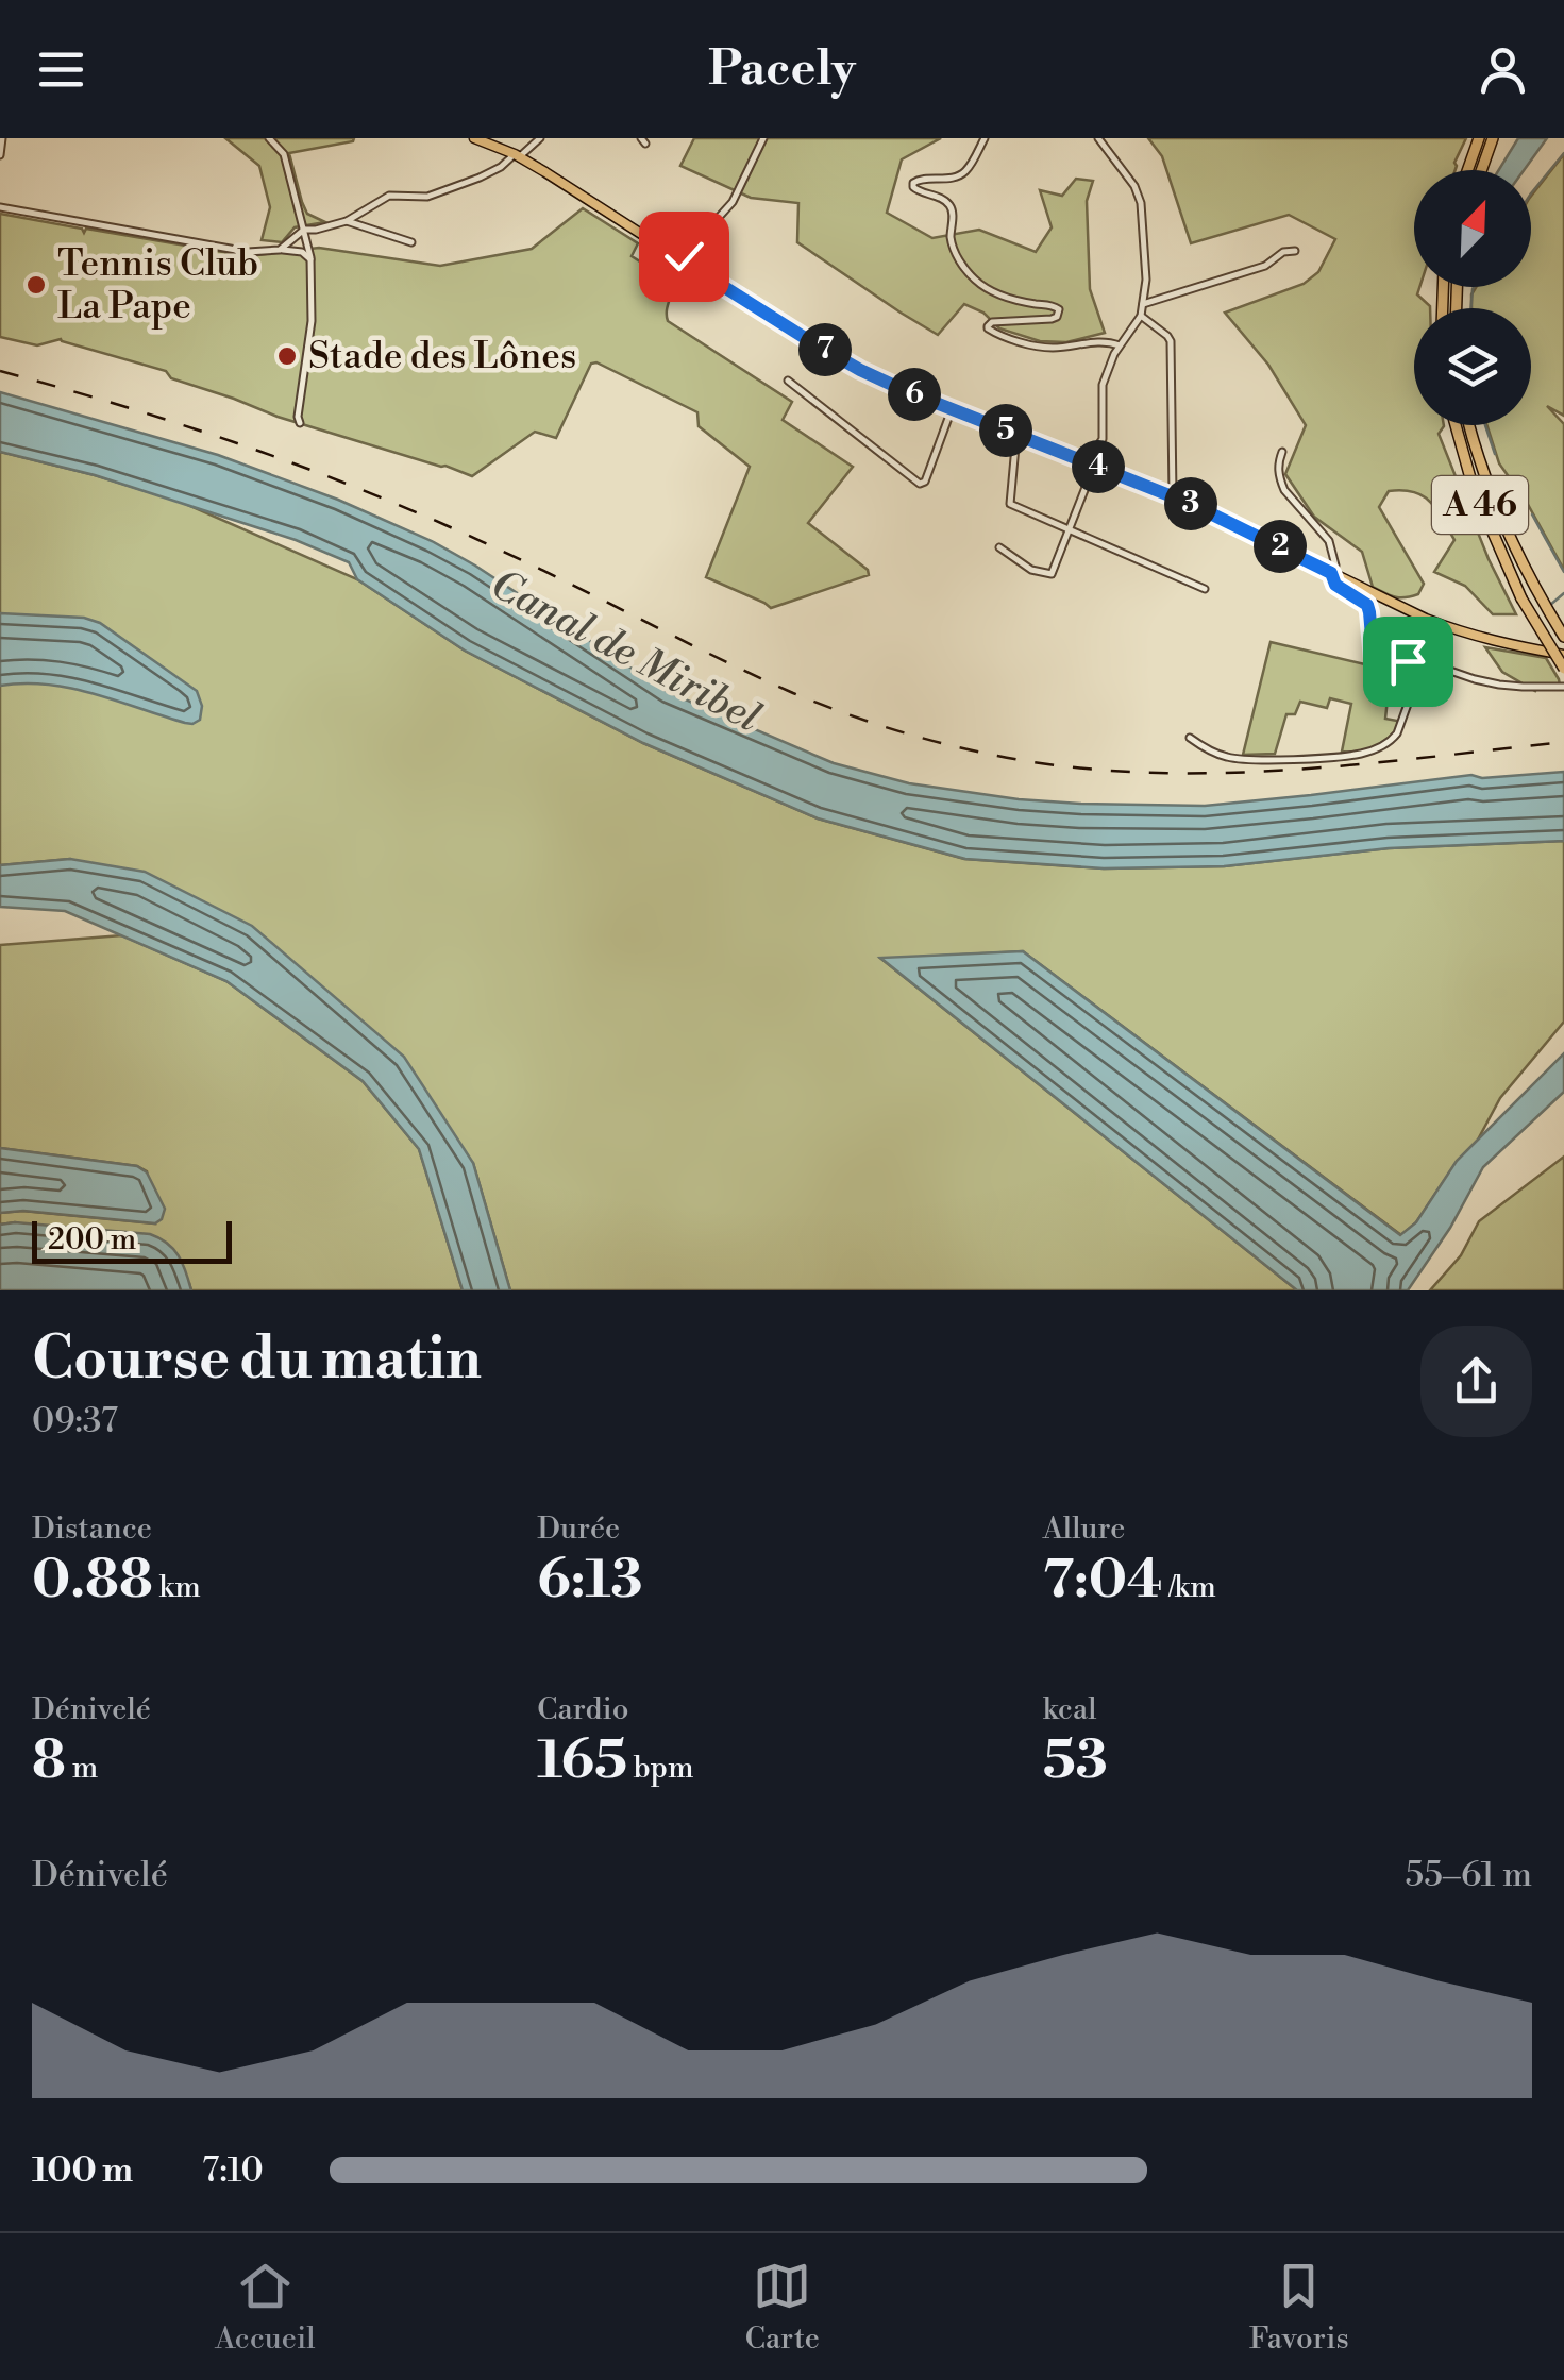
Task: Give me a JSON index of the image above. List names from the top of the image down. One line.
{"streets":{"highway":["A 46"]},"water":["Canal de Miribel"],"places":["Tennis Club La Pape","Stade des Lônes"],"scale_bar":"200 m","north":"top right","page":{"header":"Pacely","pins":["7","6","5","4","3","2"],"scale":"200 m","heading":["Course du matin","09:37"],"stats":[["Distance","0.88 km"],["Durée","6:13"],["Allure","7:04 /km"],["Dénivelé","8 m"],["Cardio","165 bpm"],["kcal","53"]],"chart":["Dénivelé","55–61 m"],"list":[{"name":"100 m","note":"7:10"}],"tabs":["Accueil","Carte","Favoris"]}}
